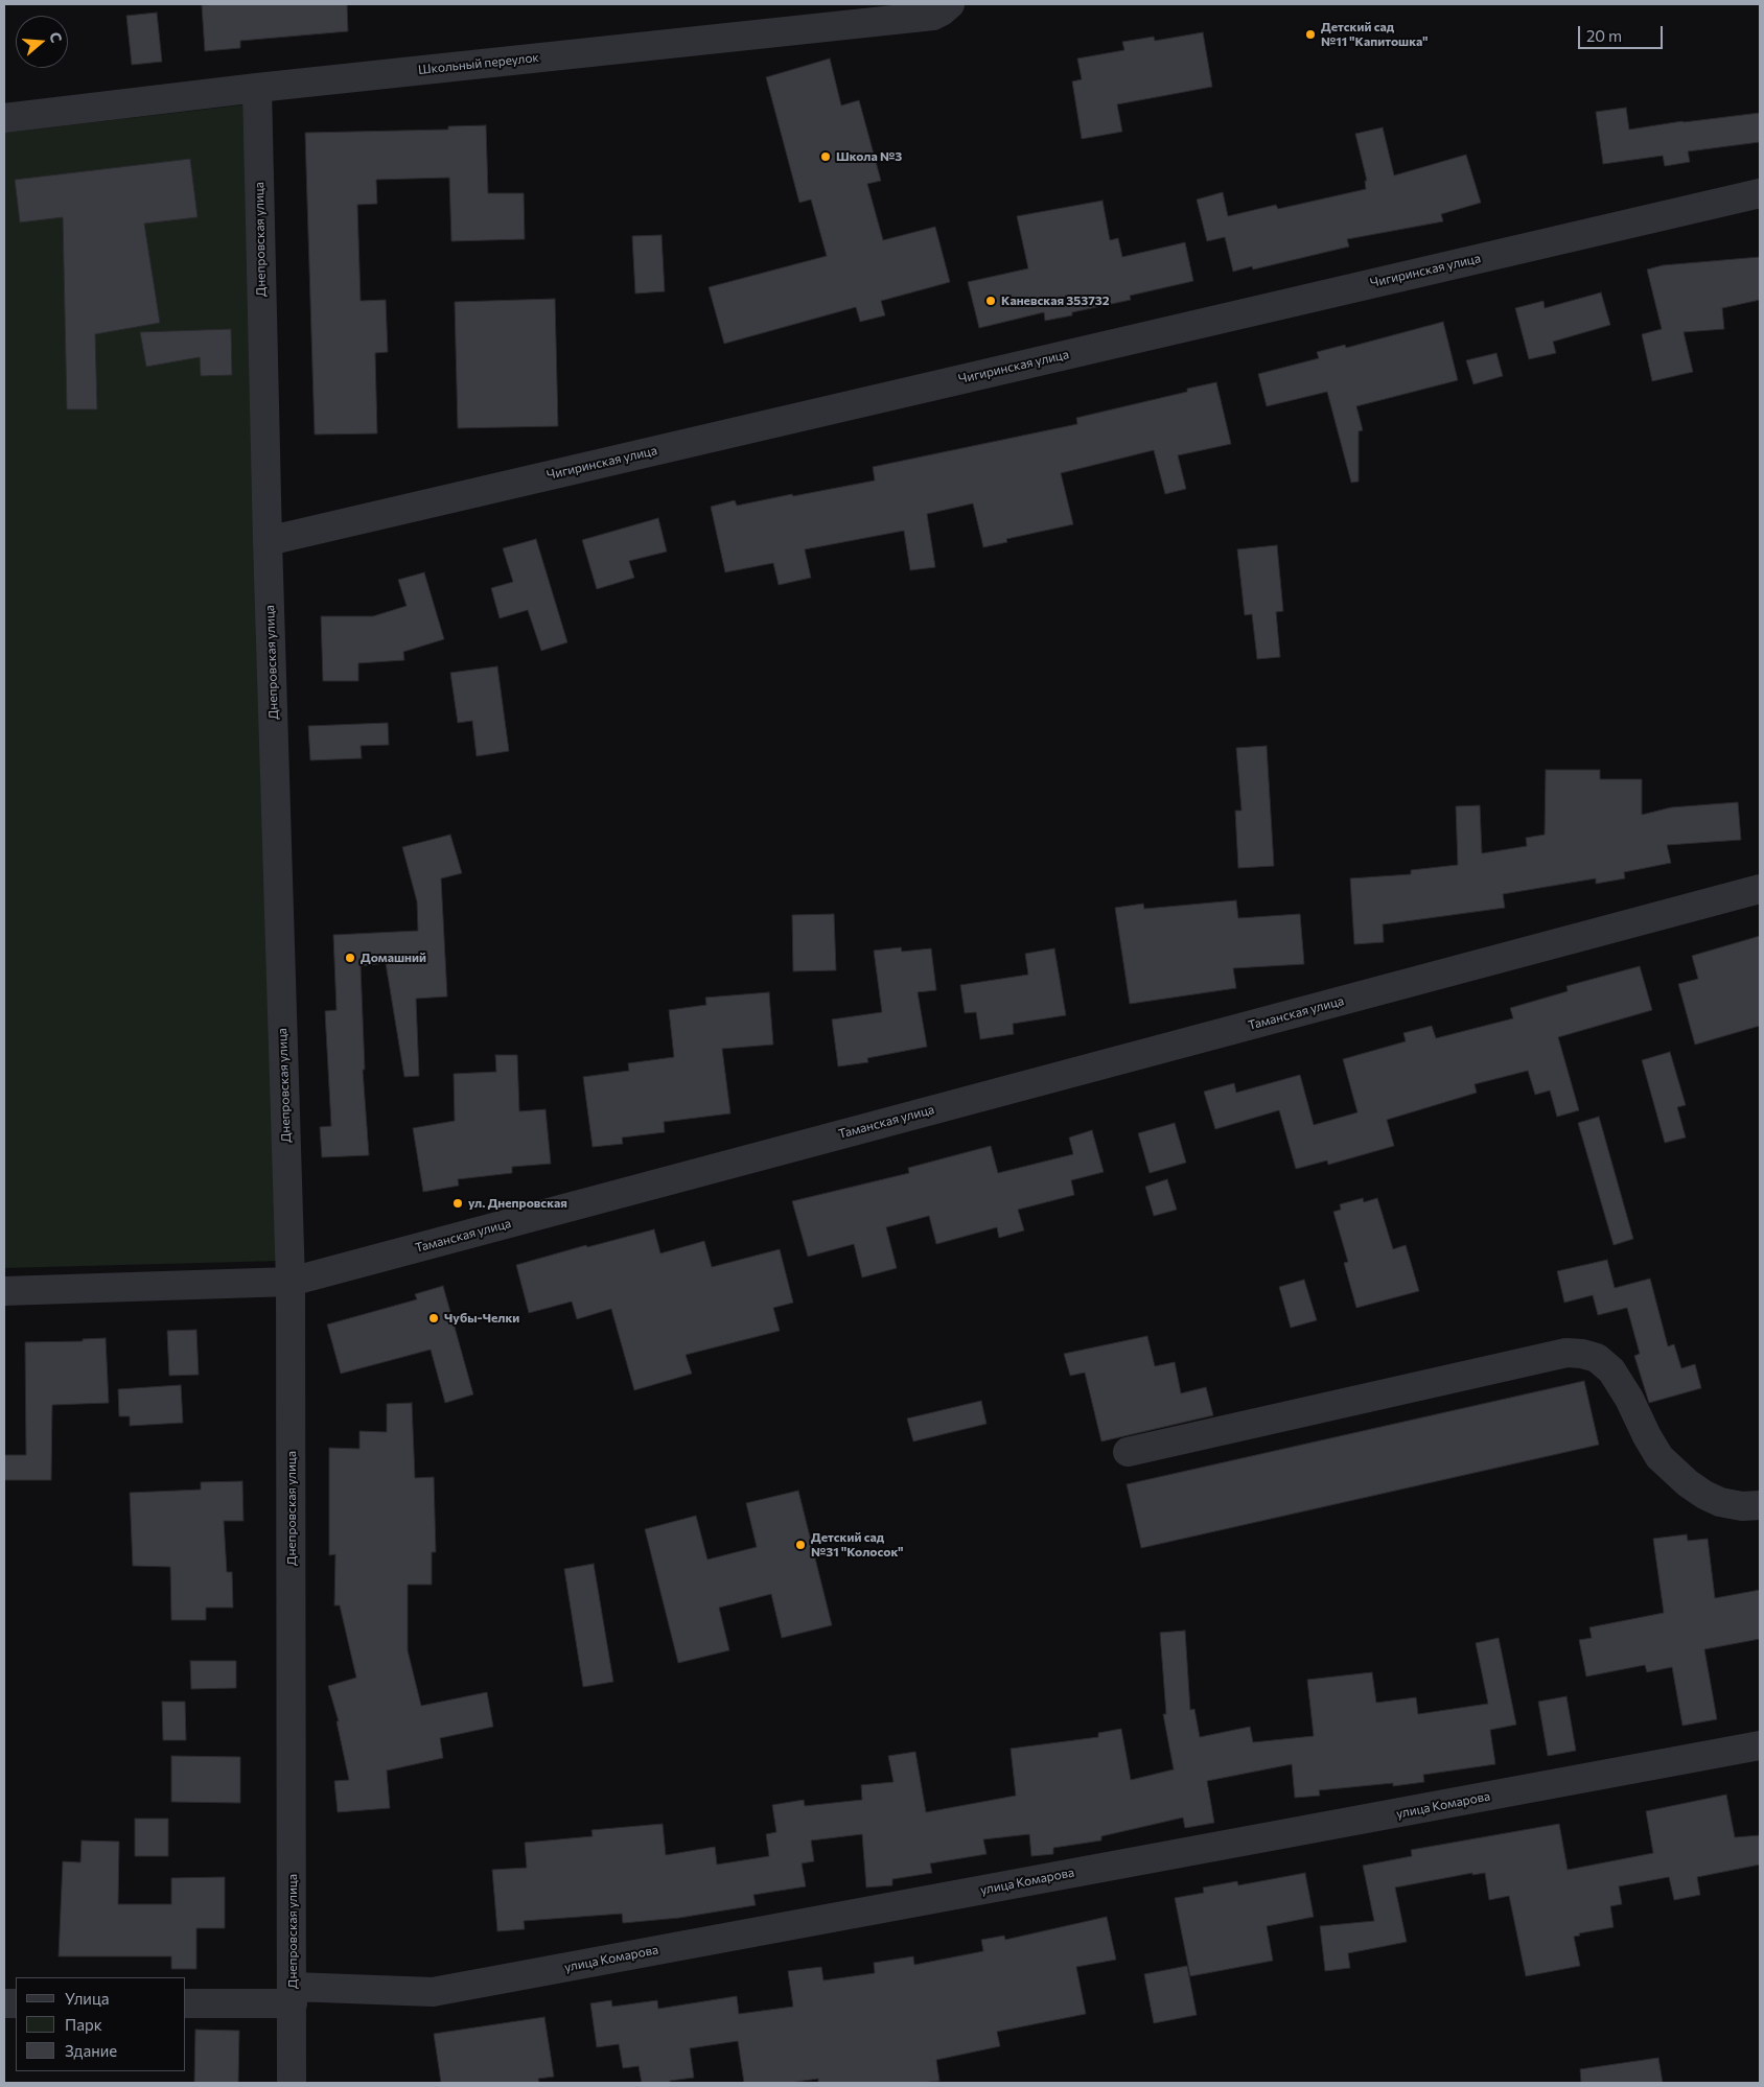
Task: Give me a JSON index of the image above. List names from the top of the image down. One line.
{"streets":{"street":["Школьный переулок","Днепровская улица","Чигиринская улица","Таманская улица","улица Комарова"]},"crossings":[["Школьный переулок","Днепровская улица"],["Днепровская улица","Чигиринская улица"],["Днепровская улица","Таманская улица"],["Днепровская улица","улица Комарова"]],"places":["Детский сад №11 \"Капитошка\"","Школа №3","Каневская 353732","Домашний","ул. Днепровская","Чубы-Челки","Детский сад №31 \"Колосок\""],"legend":["Улица","Парк","Здание"],"scale_bar":"20 m","north":"right"}
